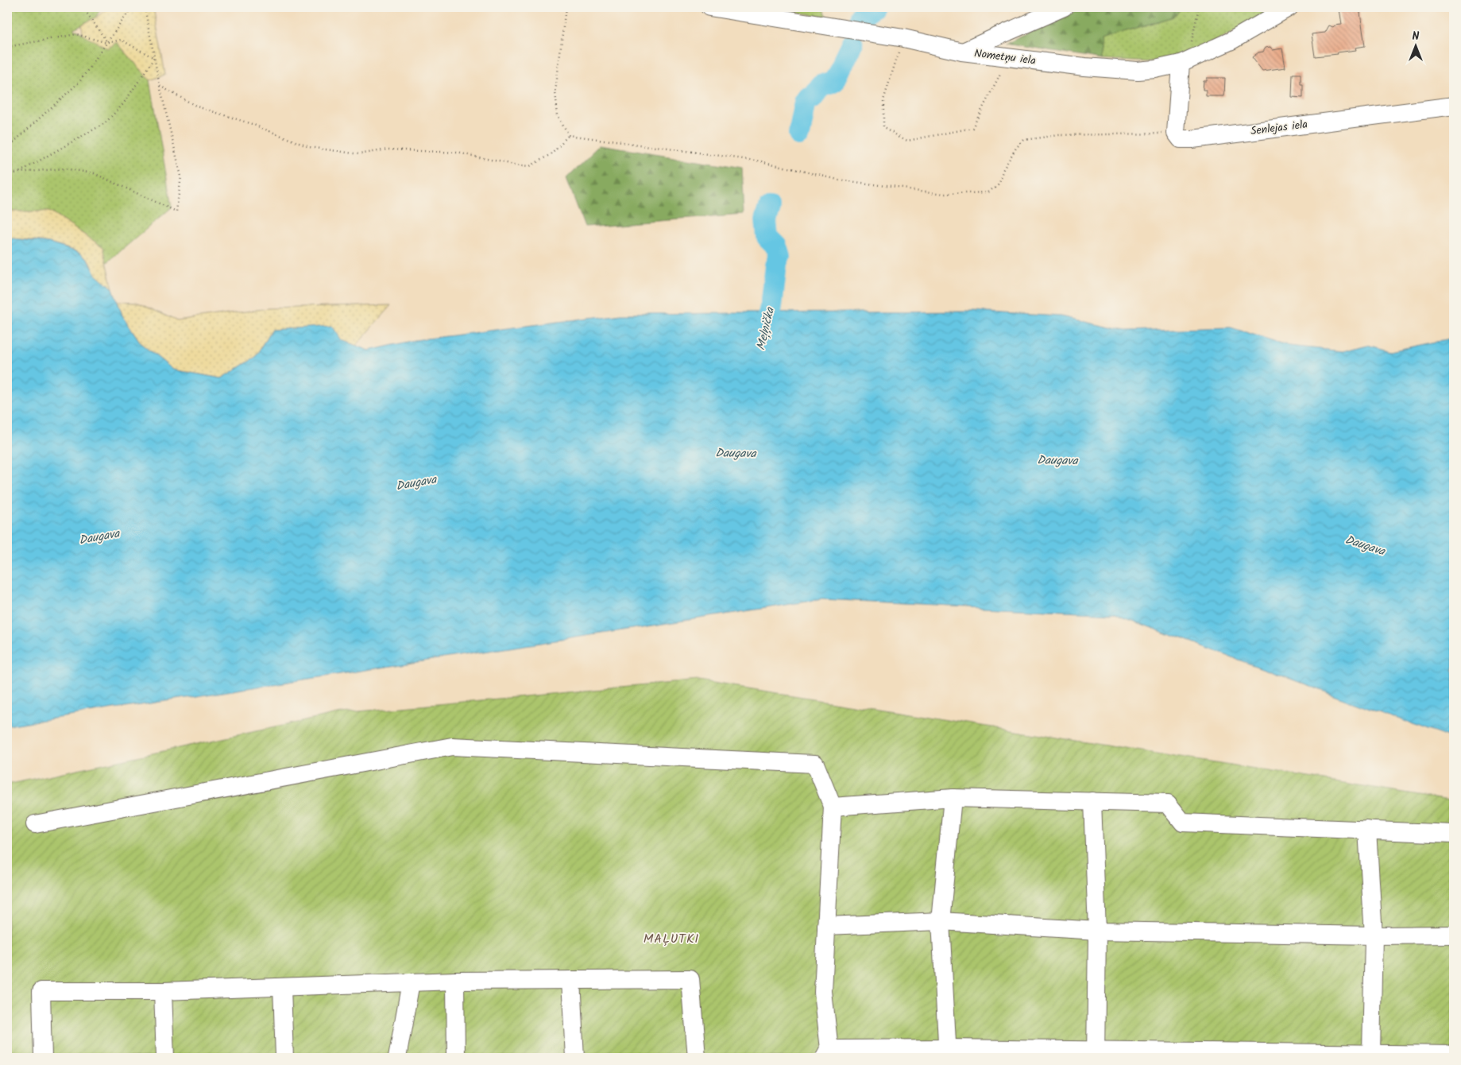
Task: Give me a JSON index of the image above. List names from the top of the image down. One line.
{"streets":{"street":["Nometņu iela","Senlejas iela"]},"districts":["MAĻUTKI"],"water":["Meļņička","Daugava"],"north":"top"}
